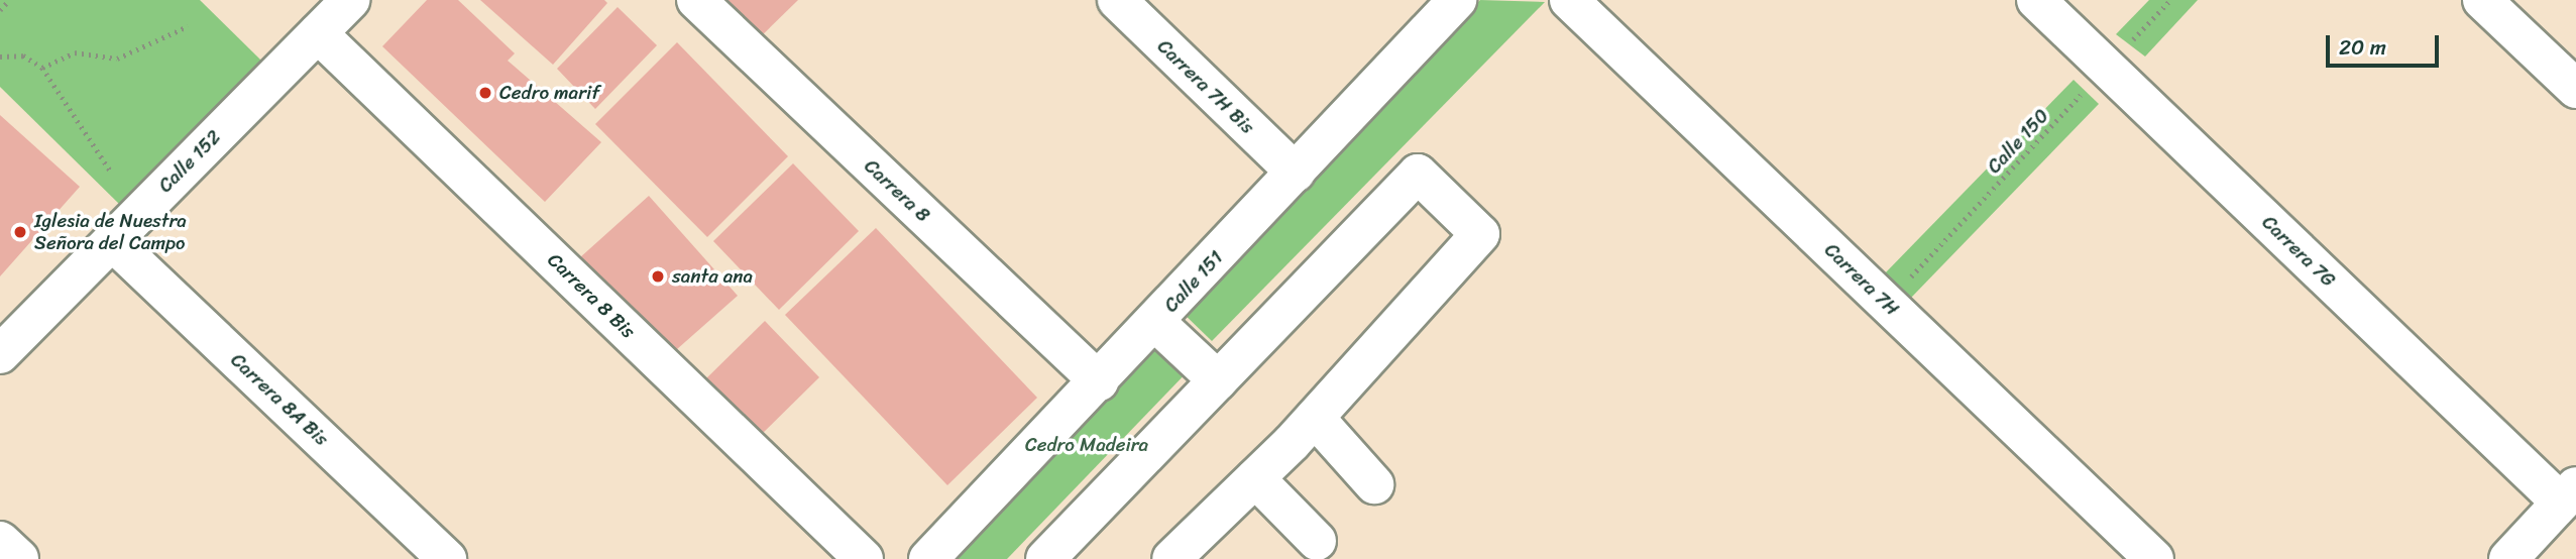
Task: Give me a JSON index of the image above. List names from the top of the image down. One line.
{"streets":{"street":["Carrera 7H Bis","Calle 152","Carrera 8","Carrera 7G","Carrera 7H","Calle 151","Carrera 8 Bis","Carrera 8A Bis"],"path":["Calle 150"]},"crossings":[["Carrera 7H Bis","Calle 151"],["Calle 150","Carrera 7G"],["Calle 150","Carrera 7H"],["Calle 152","Carrera 8 Bis"],["Calle 152","Carrera 8A Bis"],["Carrera 8","Calle 151"]],"parks":["Cedro Madeira"],"places":["Cedro marif","Iglesia de Nuestra Señora del Campo","santa ana"],"scale_bar":"20 m"}
